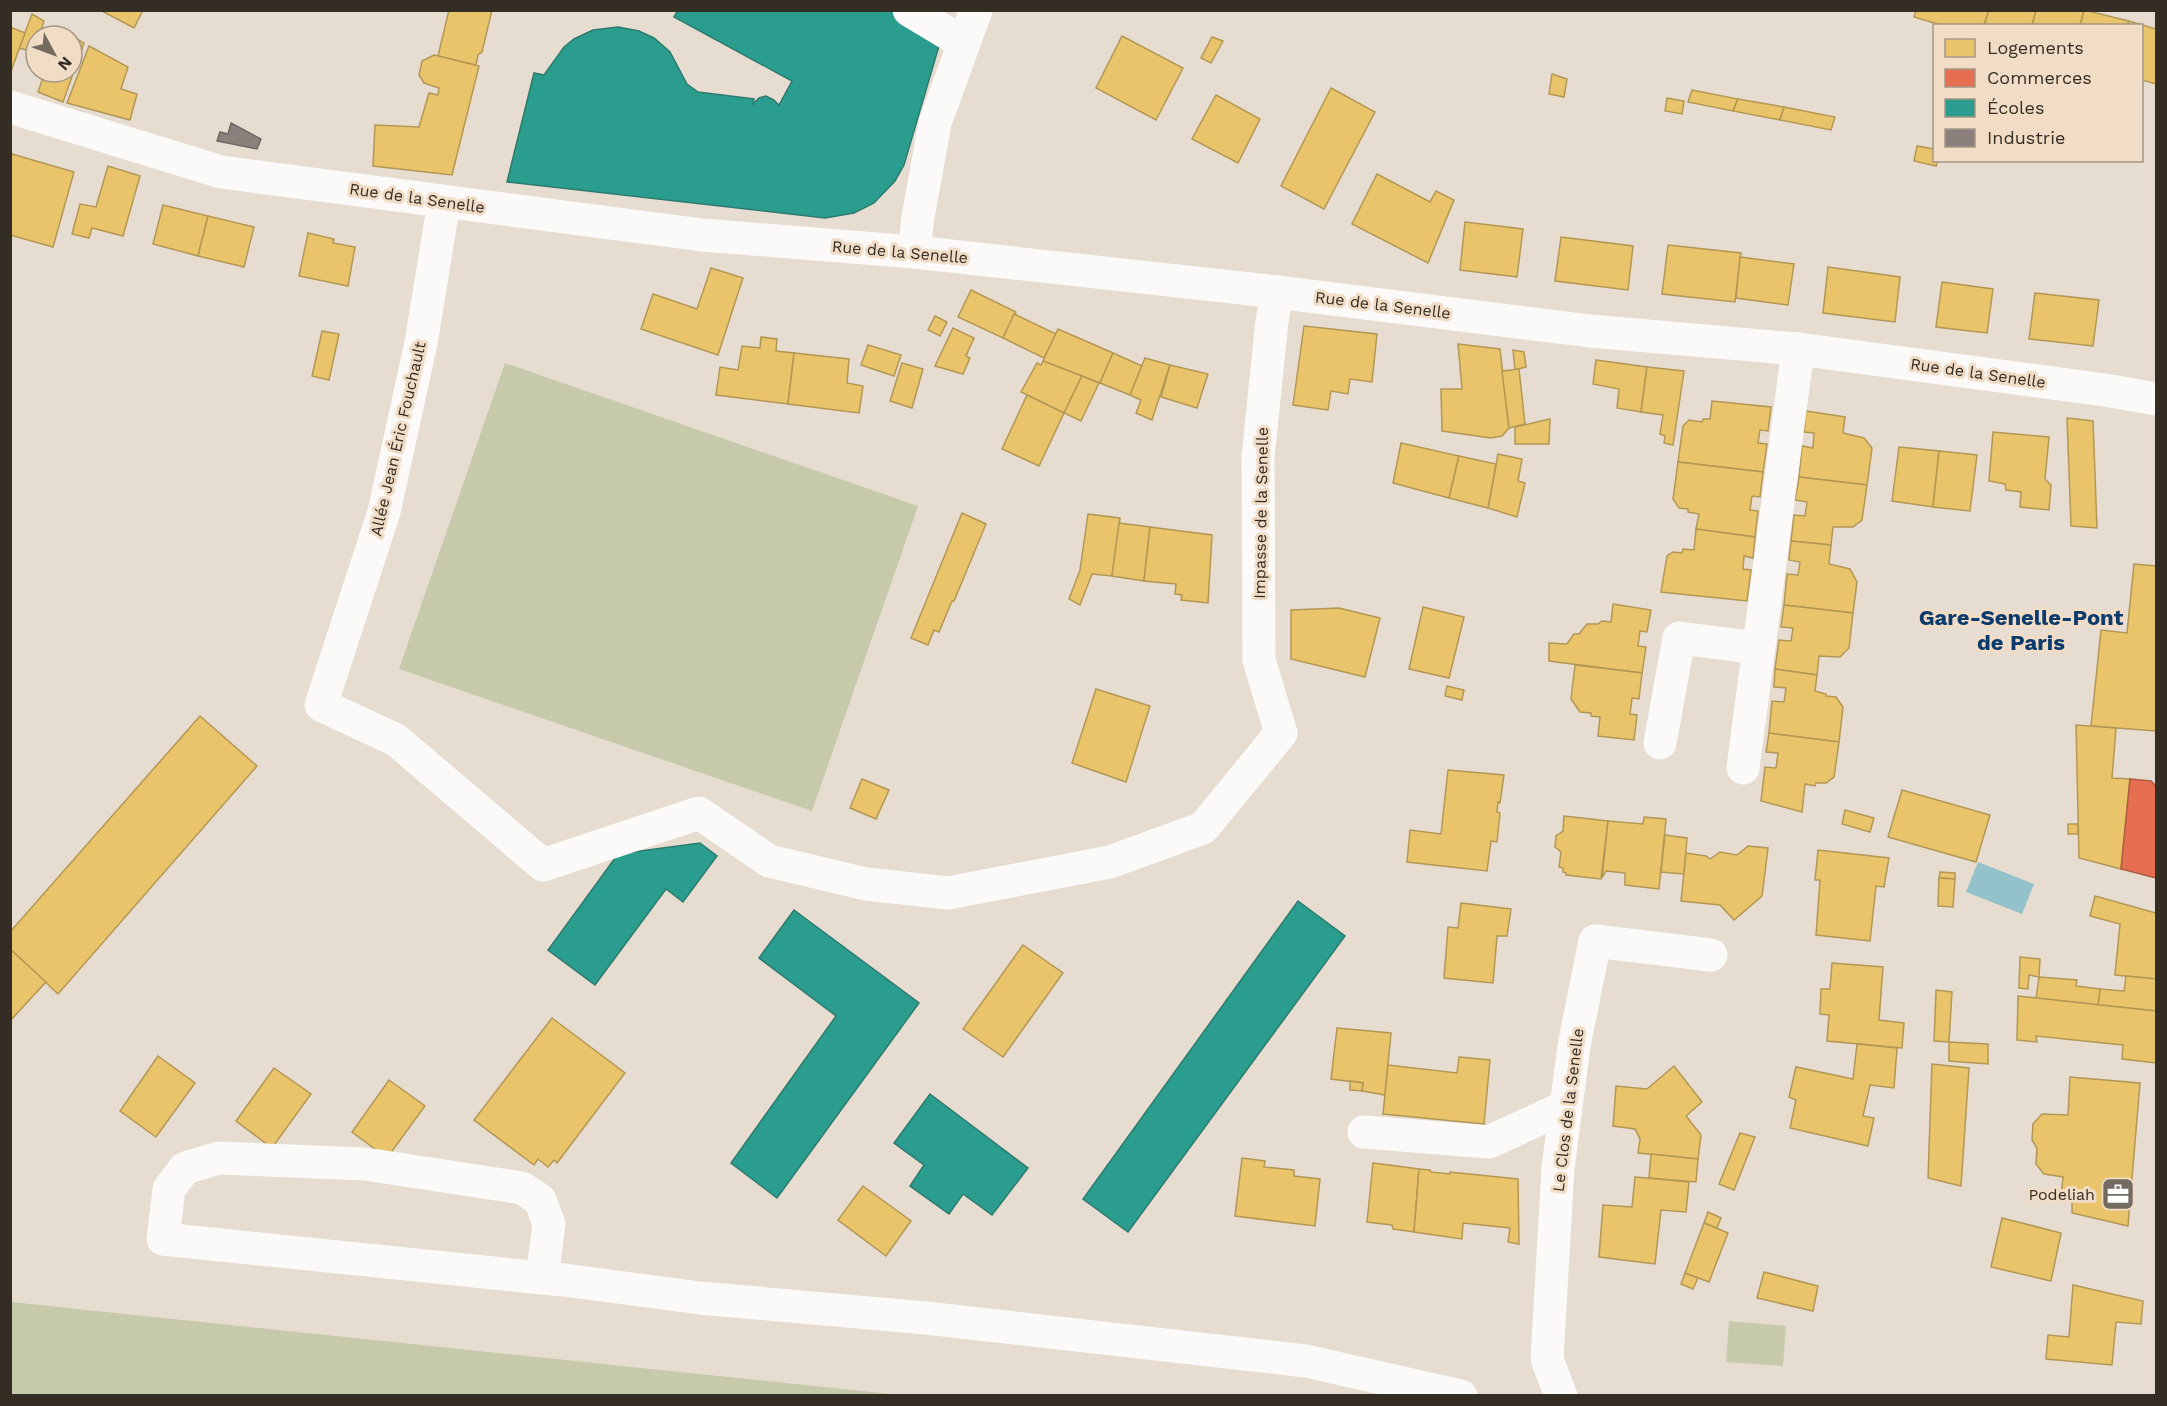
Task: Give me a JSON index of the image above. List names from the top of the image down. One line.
{"streets":{"street":["Rue de la Senelle","Allée Jean Éric Fouchault","Impasse de la Senelle","Le Clos de la Senelle"]},"crossings":[["Rue de la Senelle","Allée Jean Éric Fouchault"],["Rue de la Senelle","Impasse de la Senelle"],["Allée Jean Éric Fouchault","Impasse de la Senelle"]],"districts":["Gare-Senelle-Pont de Paris"],"places":{"office":["Podeliah"]},"legend":["Logements","Commerces","Écoles","Industrie"],"north":"bottom right"}
